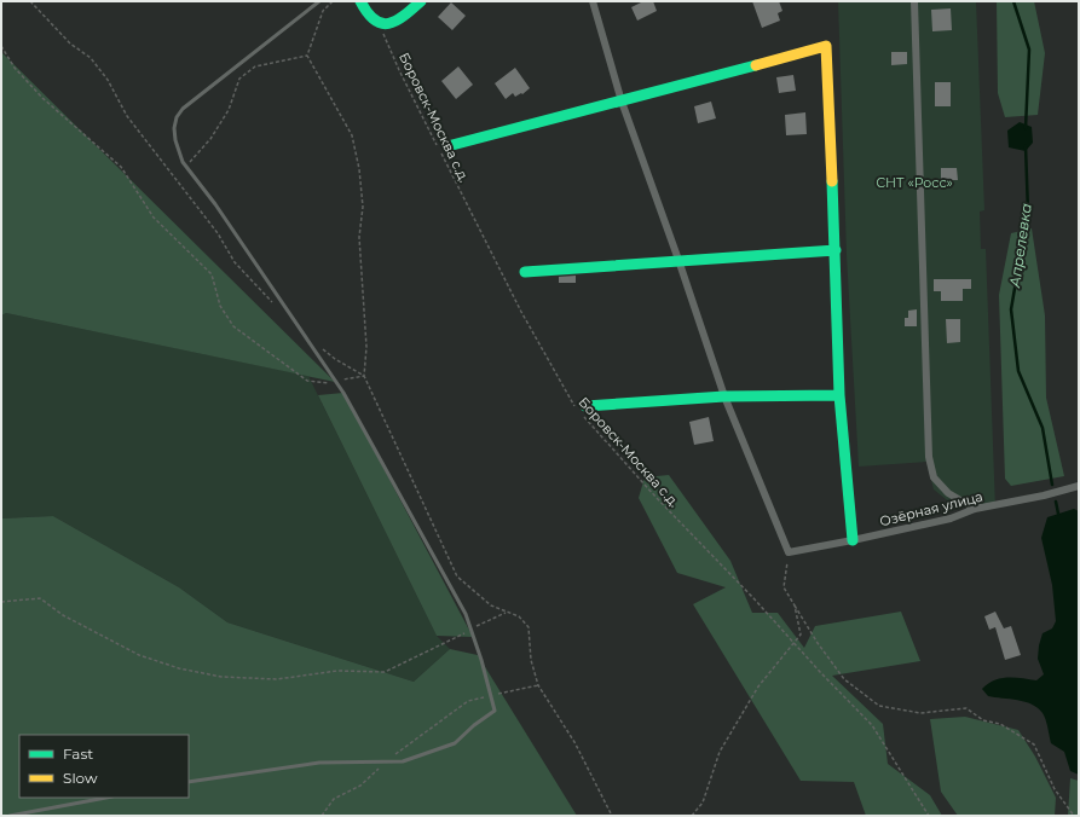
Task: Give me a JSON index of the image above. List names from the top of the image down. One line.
{"streets":{"street":["Озёрная улица"],"path":["Боровск-Москва с.д."]},"water":["Апрелевка"],"parks":["СНТ «Росс»"],"legend":["Fast","Slow"]}
